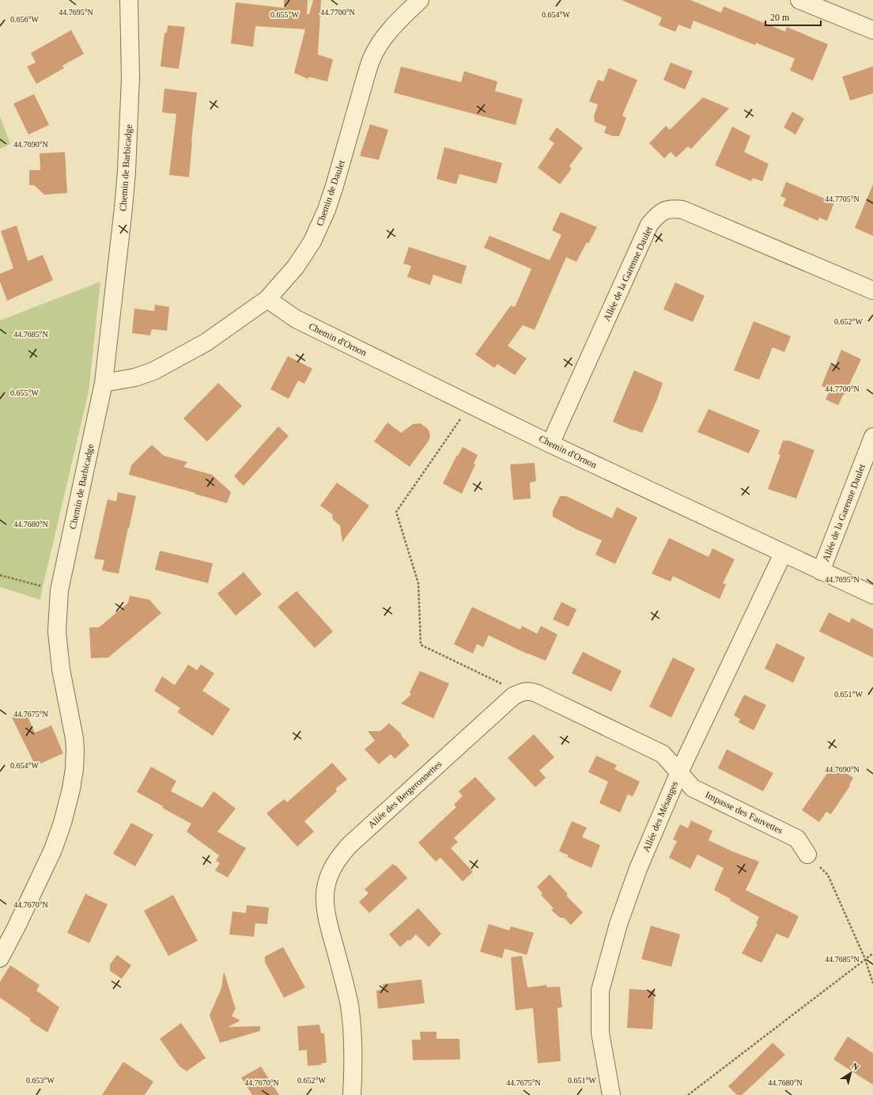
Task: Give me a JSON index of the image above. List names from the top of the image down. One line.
{"streets":{"street":["Chemin de Barbicadge","Chemin de Daulet","Allée de la Garenne Daulet","Chemin d'Ornon","Allée des Bergeronnettes","Impasse des Fauvettes","Allée des Mésanges"]},"crossings":[["Chemin de Barbicadge","Chemin de Daulet"],["Chemin de Daulet","Chemin d'Ornon"],["Allée de la Garenne Daulet","Chemin d'Ornon"],["Chemin d'Ornon","Allée des Mésanges"],["Impasse des Fauvettes","Allée des Mésanges"]],"scale_bar":"20 m","north":"top right","coordinates":["44.7695°N","44.7700°N","0.654°W","0.655°W","0.656°W","44.7690°N","44.7705°N","0.652°W","44.7685°N","44.7680°N","0.651°W","44.7675°N","44.7670°N","0.653°W"]}
